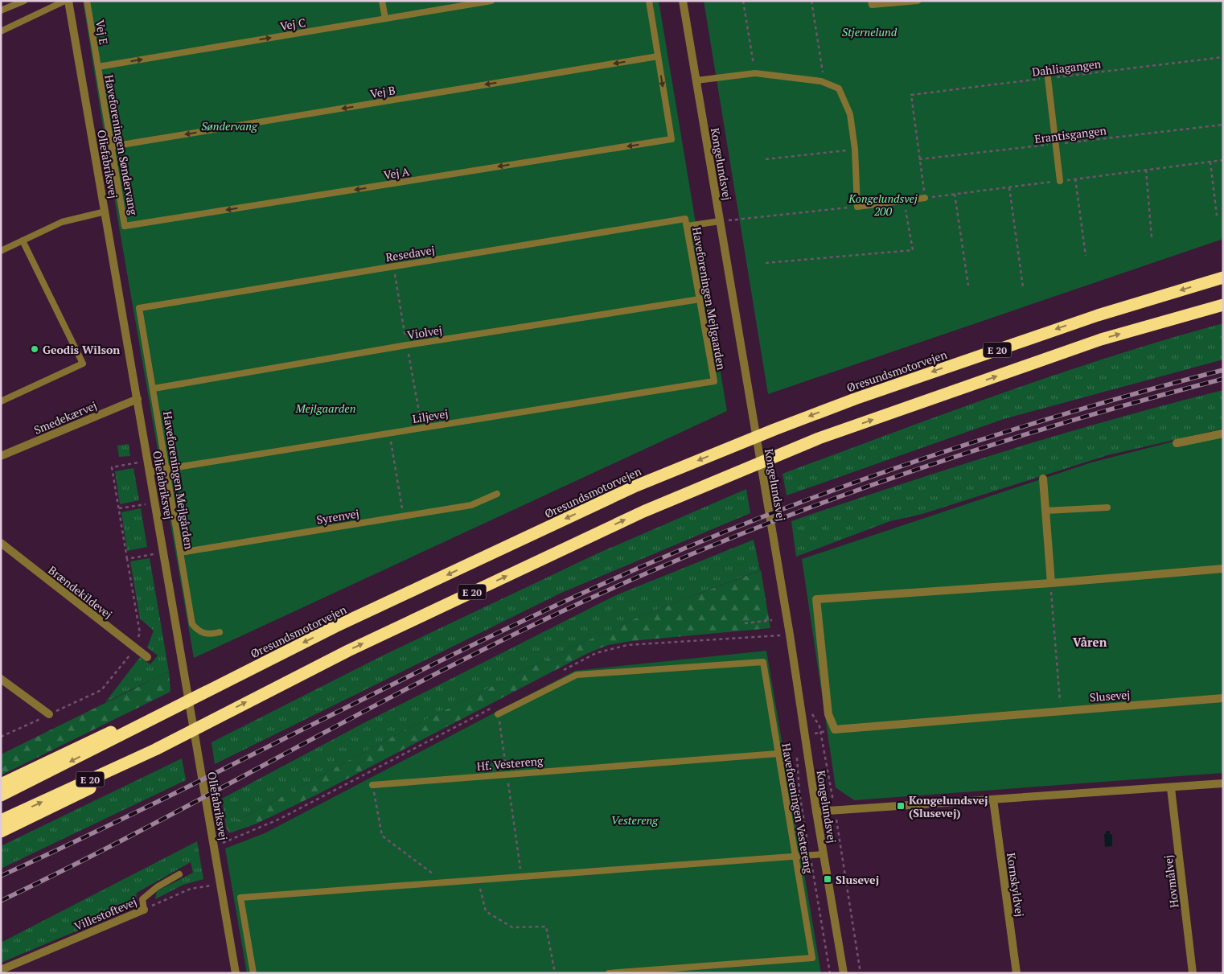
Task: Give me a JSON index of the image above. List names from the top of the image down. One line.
{"streets":{"highway":["E 20","Øresundsmotorvejen"],"street":["Oliefabriksvej","Kongelundsvej","Smedekærvej","Brændekildevej","Slusevej","Hovmålvej","Kornskyldvej","Villestoftevej"],"lane":["Vej C","Vej E","Vej B","Haveforeningen Søndervang","Vej A","Resedavej","Haveforeningen Mejlgaarden","Violvej","Liljevej","Haveforeningen Mejlgården","Syrenvej","Hf. Vestereng","Haveforeningen Vestereng"],"path":["Dahliagangen","Erantisgangen"]},"crossings":[["Vej C","Vej E"],["Vej C","Haveforeningen Søndervang"],["Vej E","Haveforeningen Søndervang"],["Dahliagangen","Erantisgangen"],["Vej B","Haveforeningen Søndervang"],["Vej B","Vej A"],["Haveforeningen Søndervang","Vej A"],["Oliefabriksvej","Liljevej"],["Oliefabriksvej","Smedekærvej"],["Oliefabriksvej","Villestoftevej"],["Resedavej","Haveforeningen Mejlgaarden"],["Resedavej","Haveforeningen Mejlgården"],["Haveforeningen Mejlgaarden","Violvej"],["Haveforeningen Mejlgaarden","Liljevej"],["Violvej","Haveforeningen Mejlgården"],["Liljevej","Haveforeningen Mejlgården"],["Haveforeningen Mejlgården","Syrenvej"],["Hf. Vestereng","Haveforeningen Vestereng"]],"one_way":["Vej C","Vej B","Vej A"],"districts":["Våren"],"parks":["Stjernelund","Søndervang","Kongelundsvej 200","Mejlgaarden","Vestereng"],"places":{"other":["Geodis Wilson"],"transit":["Kongelundsvej (Slusevej)","Slusevej"]}}
